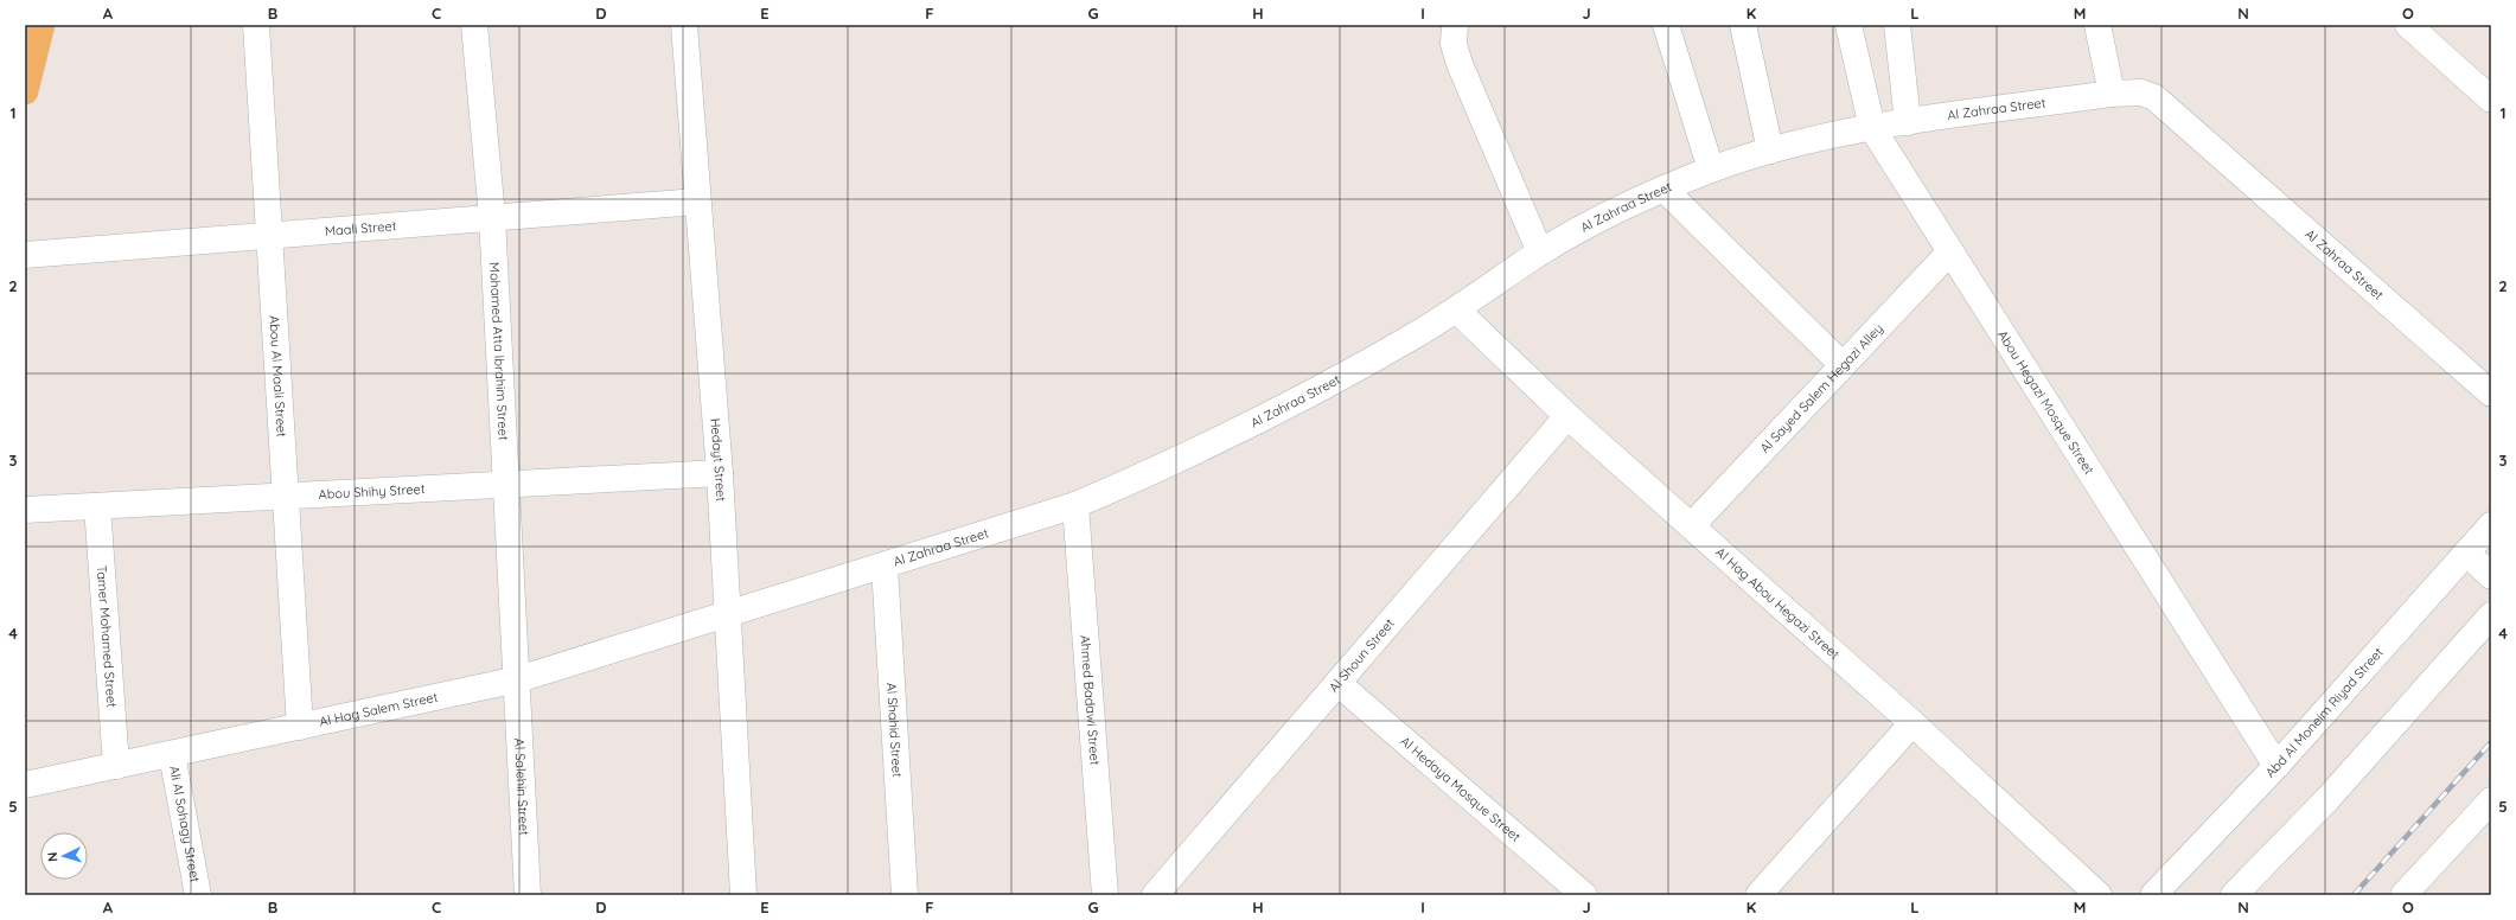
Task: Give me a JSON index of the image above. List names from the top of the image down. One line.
{"streets":{"street":["Al Zahraa Street","Maali Street","Mohamed Atta Ibrahim Street","Abou Al Maali Street","Al Sayed Salem Hegazi Alley","Abou Hegazi Mosque Street","Hedayt Street","Abou Shihy Street","Al Hag Abou Hegazi Street","Tamer Mohamed Street","Al Shoun Street","Ahmed Badawi Street","Al Hag Salem Street","Abd Al Moneim Riyad Street","Al Shahid Street","Al Salehin Street","Al Hedaya Mosque Street","Ali Al Sohagy Street"]},"crossings":[["Al Zahraa Street","Abou Hegazi Mosque Street"],["Al Zahraa Street","Hedayt Street"],["Al Zahraa Street","Al Hag Abou Hegazi Street"],["Al Zahraa Street","Ahmed Badawi Street"],["Al Zahraa Street","Al Hag Salem Street"],["Al Zahraa Street","Al Shahid Street"],["Maali Street","Mohamed Atta Ibrahim Street"],["Maali Street","Abou Al Maali Street"],["Maali Street","Hedayt Street"],["Mohamed Atta Ibrahim Street","Abou Shihy Street"],["Mohamed Atta Ibrahim Street","Al Hag Salem Street"],["Mohamed Atta Ibrahim Street","Al Salehin Street"],["Abou Al Maali Street","Abou Shihy Street"],["Abou Al Maali Street","Al Hag Salem Street"],["Al Sayed Salem Hegazi Alley","Abou Hegazi Mosque Street"],["Al Sayed Salem Hegazi Alley","Al Hag Abou Hegazi Street"],["Abou Hegazi Mosque Street","Abd Al Moneim Riyad Street"],["Hedayt Street","Abou Shihy Street"],["Hedayt Street","Al Hag Salem Street"],["Abou Shihy Street","Tamer Mohamed Street"],["Al Hag Abou Hegazi Street","Al Shoun Street"],["Tamer Mohamed Street","Al Hag Salem Street"],["Al Shoun Street","Al Hedaya Mosque Street"],["Al Hag Salem Street","Al Salehin Street"],["Al Hag Salem Street","Ali Al Sohagy Street"]],"north":"left","grid":{"columns":["A","B","C","D","E","F","G","H","I","J","K","L","M","N","O"],"rows":["1","2","3","4","5"]}}
